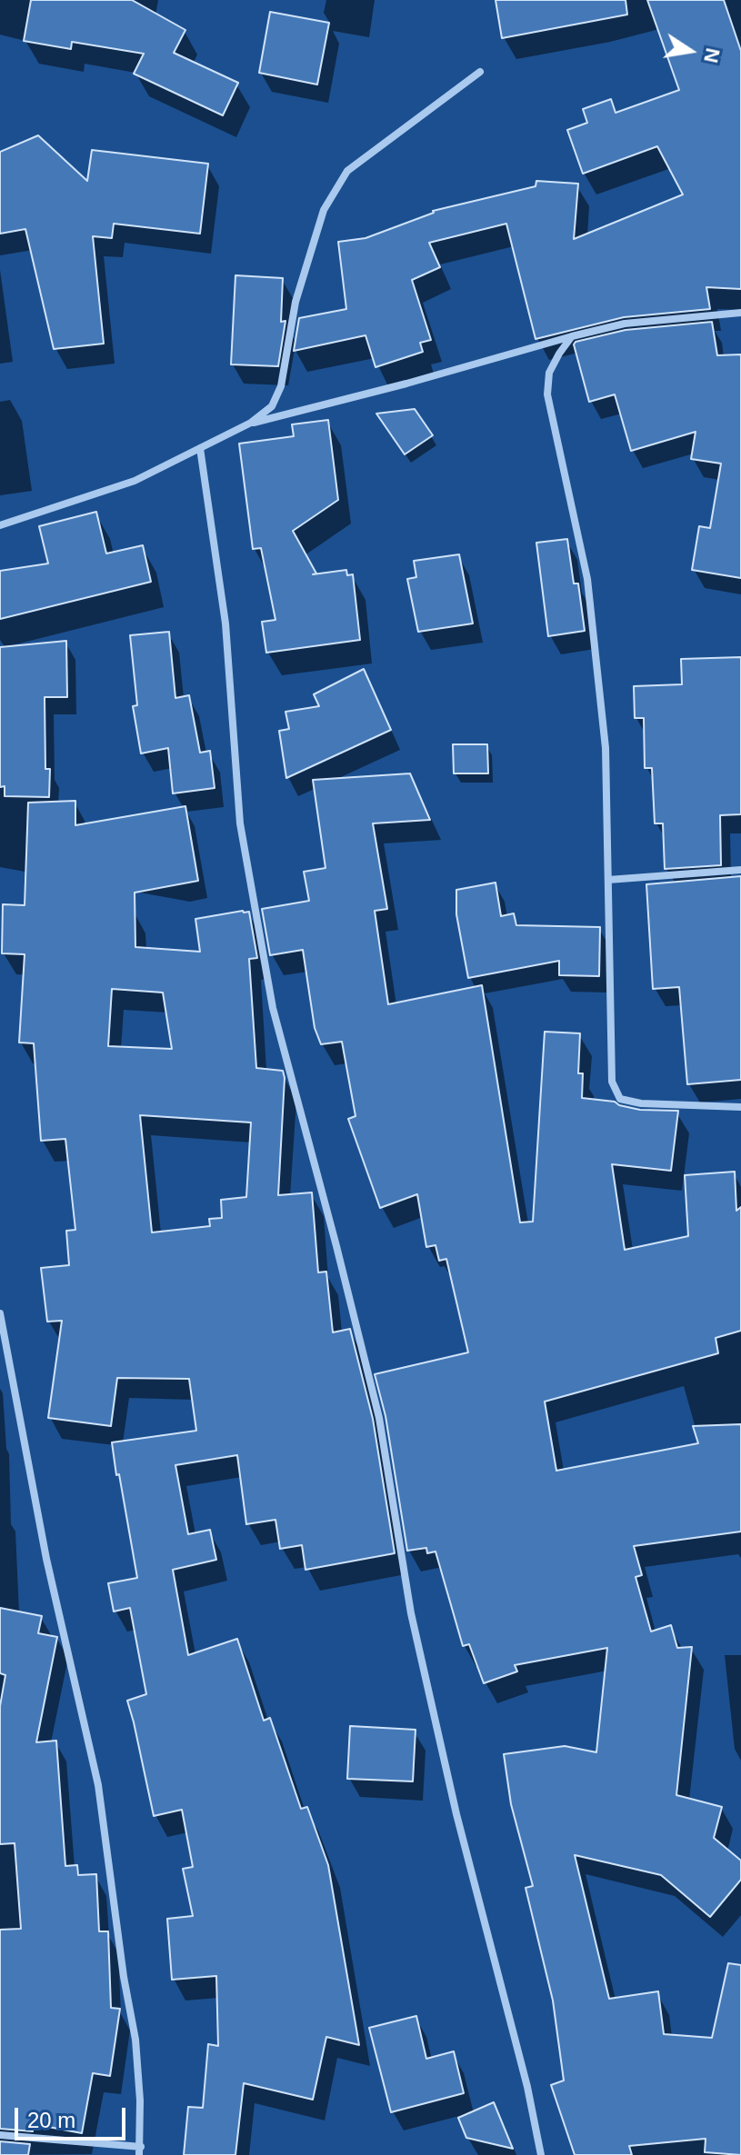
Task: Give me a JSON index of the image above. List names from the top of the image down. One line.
{"scale_bar":"20 m","north":"right"}
